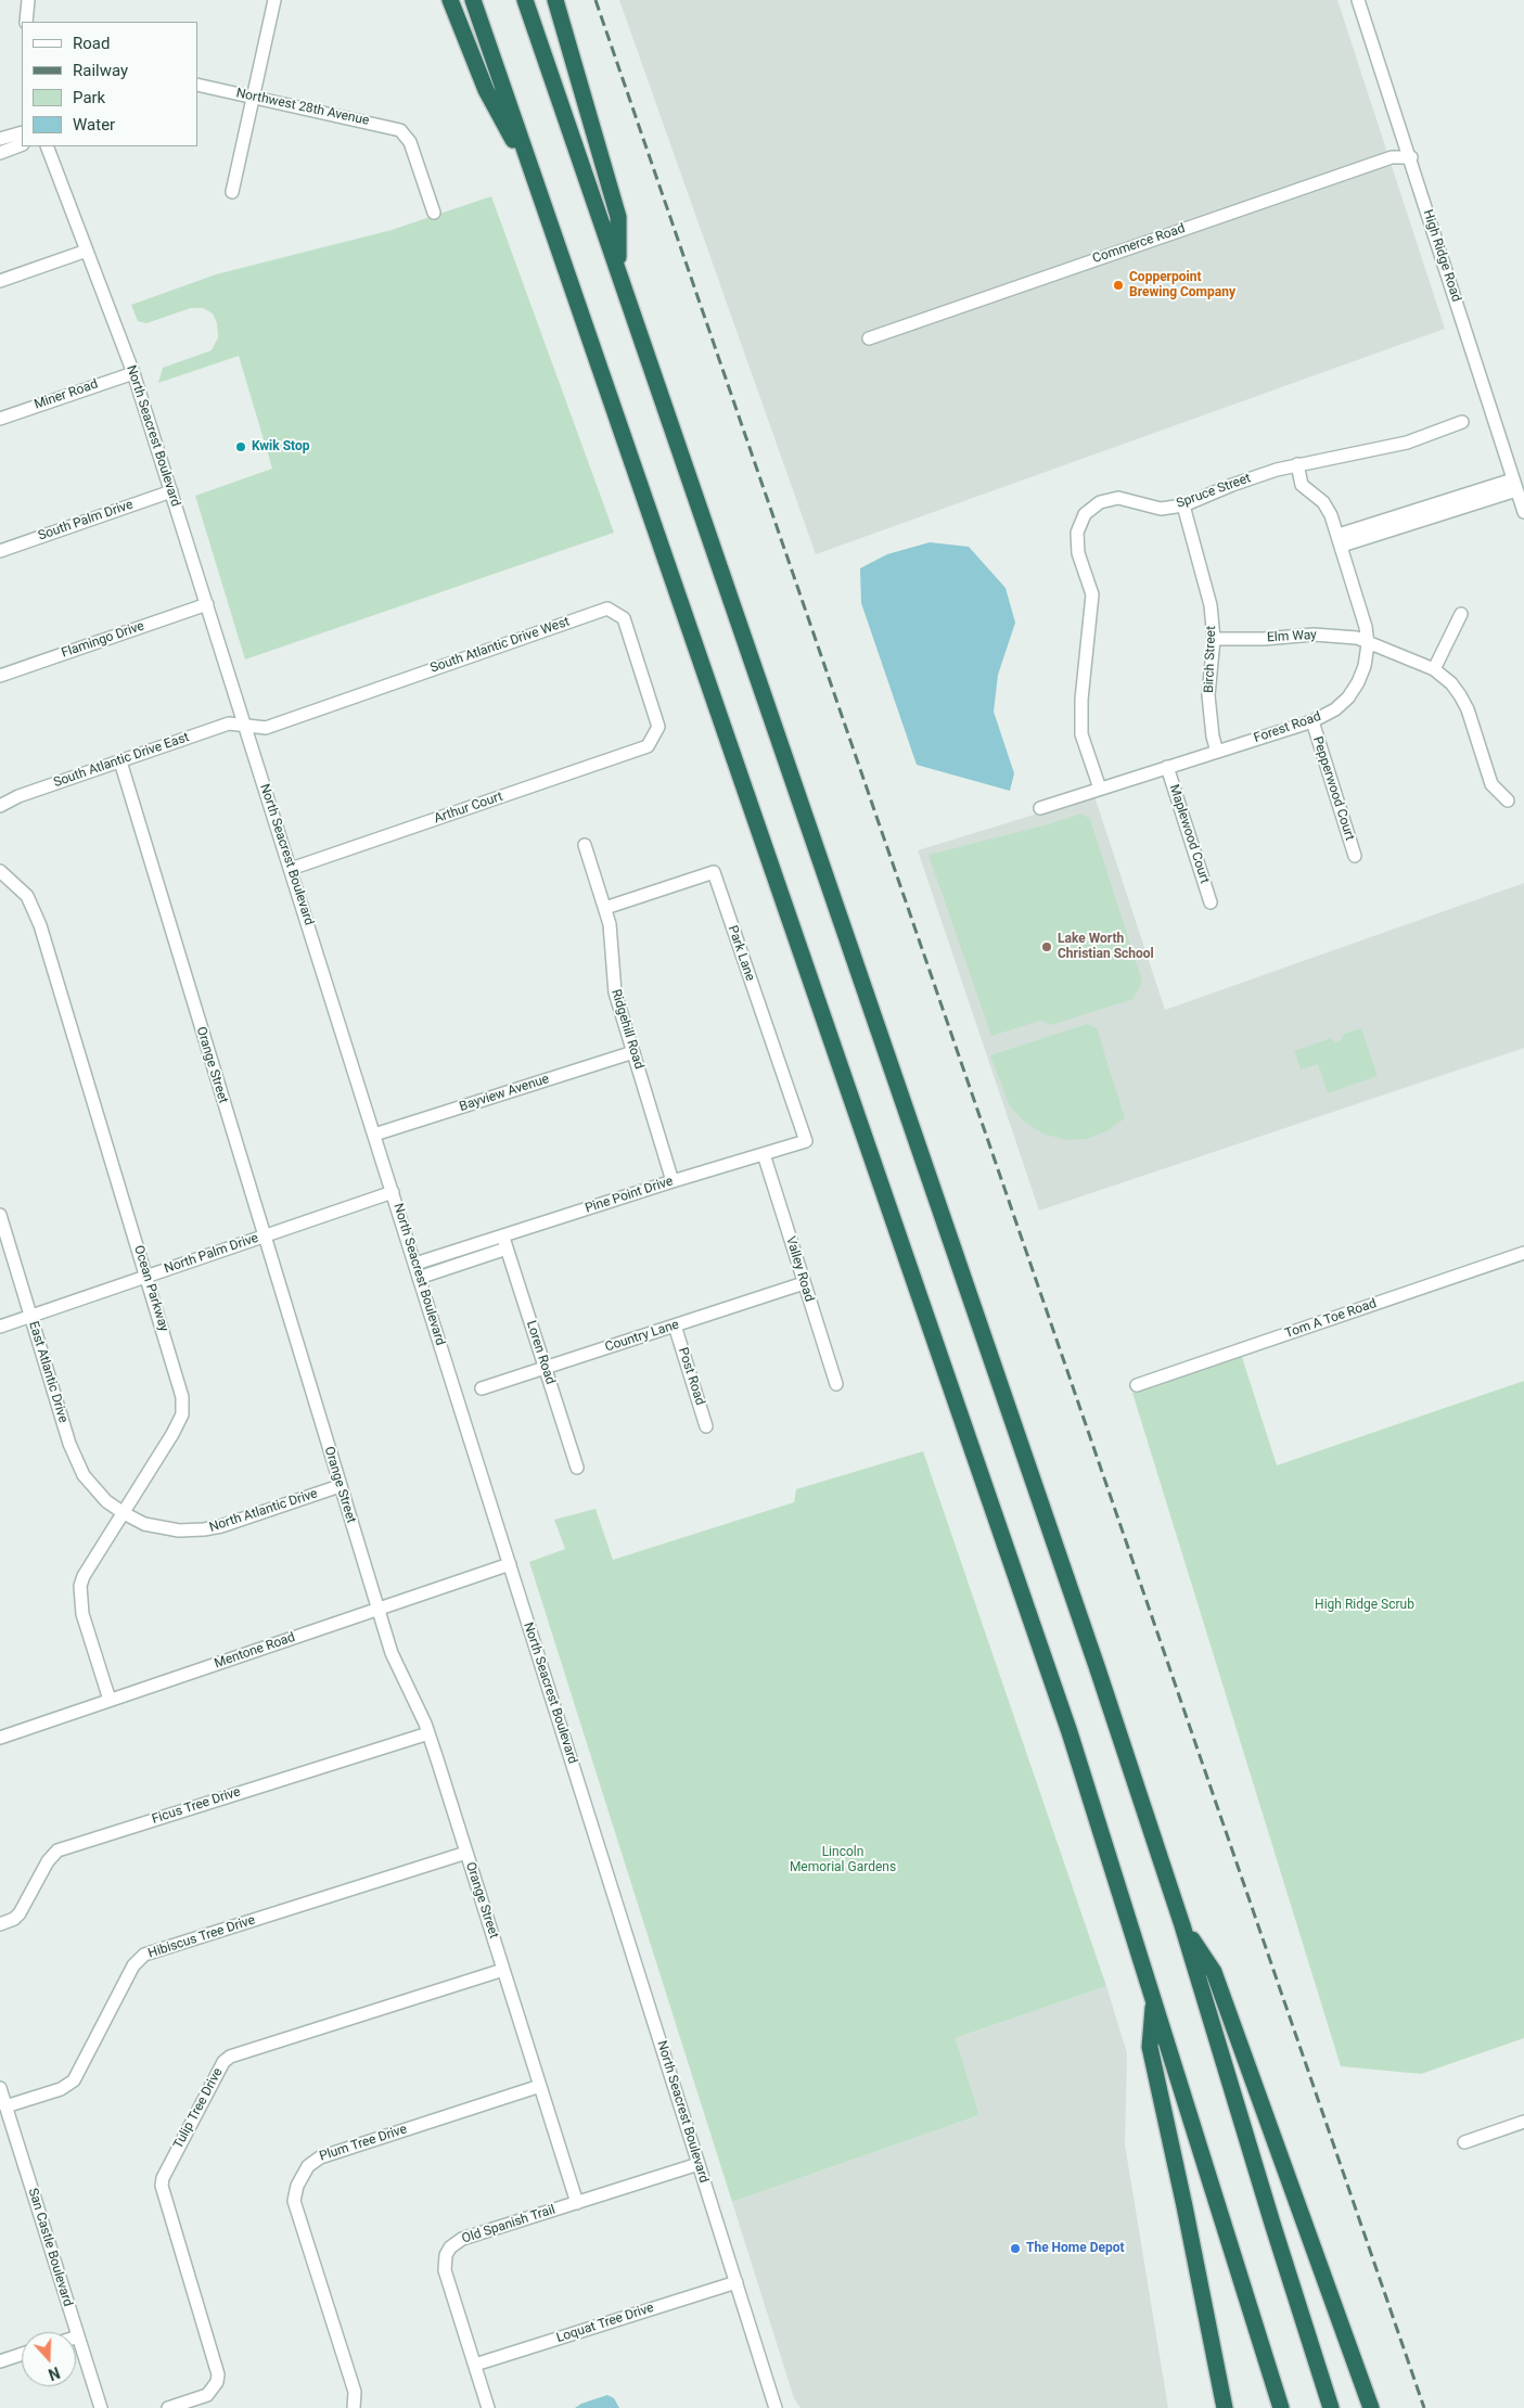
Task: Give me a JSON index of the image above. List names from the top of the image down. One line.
{"streets":{"street":["Northwest 28th Avenue","Commerce Road","High Ridge Road","Miner Road","North Seacrest Boulevard","Spruce Street","South Palm Drive","Elm Way","Flamingo Drive","South Atlantic Drive West","Birch Street","Forest Road","South Atlantic Drive East","Pepperwood Court","Arthur Court","Maplewood Court","Park Lane","Ridgehill Road","Orange Street","Bayview Avenue","Pine Point Drive","North Palm Drive","Valley Road","Ocean Parkway","Tom A Toe Road","Country Lane","Loren Road","East Atlantic Drive","Post Road","North Atlantic Drive","Mentone Road","Ficus Tree Drive","Hibiscus Tree Drive","Tulip Tree Drive","Plum Tree Drive","Old Spanish Trail","San Castle Boulevard","Loquat Tree Drive"]},"crossings":[["Commerce Road","High Ridge Road"],["Miner Road","North Seacrest Boulevard"],["North Seacrest Boulevard","South Palm Drive"],["North Seacrest Boulevard","Flamingo Drive"],["North Seacrest Boulevard","South Atlantic Drive West"],["North Seacrest Boulevard","South Atlantic Drive East"],["North Seacrest Boulevard","Arthur Court"],["North Seacrest Boulevard","Bayview Avenue"],["North Seacrest Boulevard","Pine Point Drive"],["North Seacrest Boulevard","North Palm Drive"],["North Seacrest Boulevard","Mentone Road"],["North Seacrest Boulevard","Old Spanish Trail"],["North Seacrest Boulevard","Loquat Tree Drive"],["Spruce Street","Birch Street"],["Spruce Street","Forest Road"],["Elm Way","Birch Street"],["Elm Way","Forest Road"],["South Atlantic Drive West","South Atlantic Drive East"],["South Atlantic Drive West","Arthur Court"],["Birch Street","Forest Road"],["Forest Road","Pepperwood Court"],["Forest Road","Maplewood Court"],["South Atlantic Drive East","Orange Street"],["Park Lane","Ridgehill Road"],["Park Lane","Pine Point Drive"],["Ridgehill Road","Bayview Avenue"],["Ridgehill Road","Pine Point Drive"],["Orange Street","North Palm Drive"],["Orange Street","North Atlantic Drive"],["Orange Street","Mentone Road"],["Orange Street","Ficus Tree Drive"],["Orange Street","Hibiscus Tree Drive"],["Orange Street","Tulip Tree Drive"],["Orange Street","Plum Tree Drive"],["Orange Street","Old Spanish Trail"],["Pine Point Drive","Valley Road"],["Pine Point Drive","Loren Road"],["North Palm Drive","Ocean Parkway"],["North Palm Drive","East Atlantic Drive"],["Valley Road","Country Lane"],["Ocean Parkway","East Atlantic Drive"],["Ocean Parkway","North Atlantic Drive"],["Ocean Parkway","Mentone Road"],["Country Lane","Loren Road"],["Country Lane","Post Road"],["East Atlantic Drive","North Atlantic Drive"],["Hibiscus Tree Drive","San Castle Boulevard"],["Old Spanish Trail","Loquat Tree Drive"]],"parks":["High Ridge Scrub","Lincoln Memorial Gardens"],"places":["Copperpoint Brewing Company","Kwik Stop","Lake Worth Christian School","The Home Depot"],"legend":["Road","Railway","Park","Water"],"north":"bottom"}
